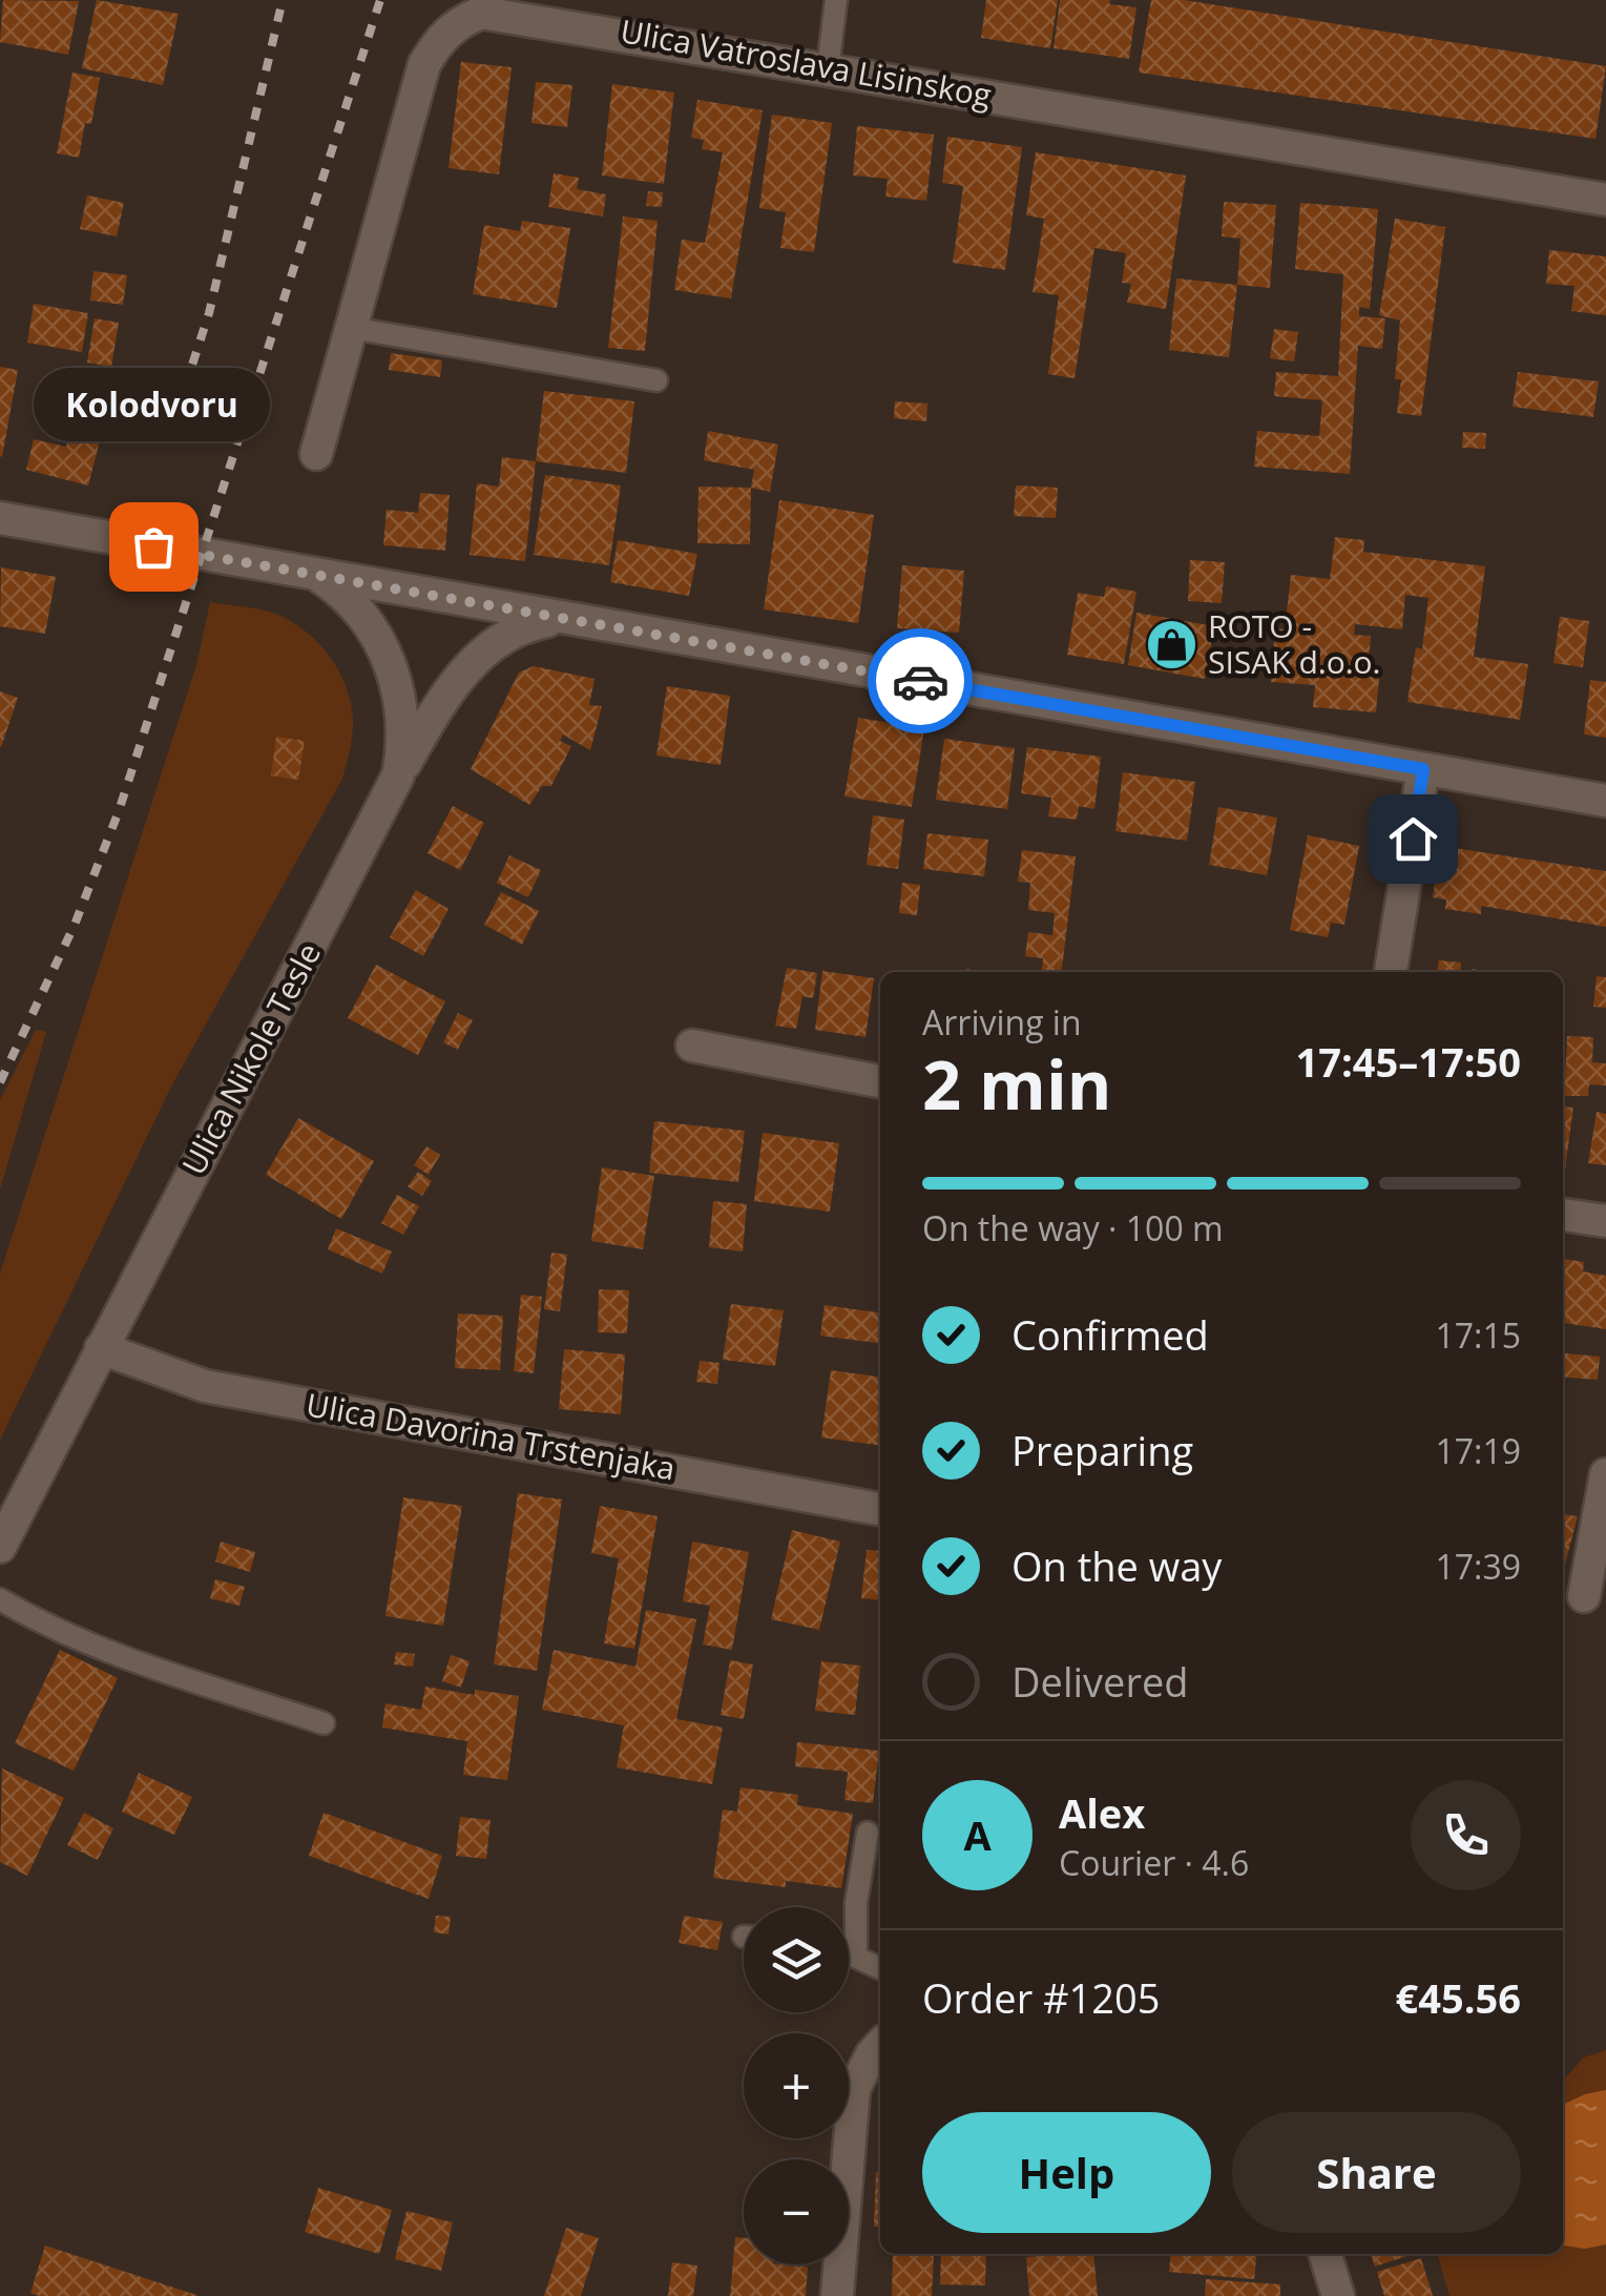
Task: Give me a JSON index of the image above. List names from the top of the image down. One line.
{"streets":{"street":["Ulica Vatroslava Lisinskog","Ulica Nikole Tesle","Ulica Davorina Trstenjaka"]},"crossings":[["Ulica Nikole Tesle","Ulica Davorina Trstenjaka"]],"places":{"other":["Kolodvoru"],"shop":["ROTO - SISAK d.o.o."]},"page":{"bubble":"Kolodvoru","heading":["2 min","Arriving in","17:45–17:50"],"panel":["Alex","Courier · 4.6","Order #1205","€45.56"],"bar":"On the way · 100 m","list":[["Confirmed","17:15"],["Preparing","17:19"],["On the way","17:39"],"Delivered"],"round":"A","map_buttons":["+","−"],"buttons":["Help","Share"]}}
